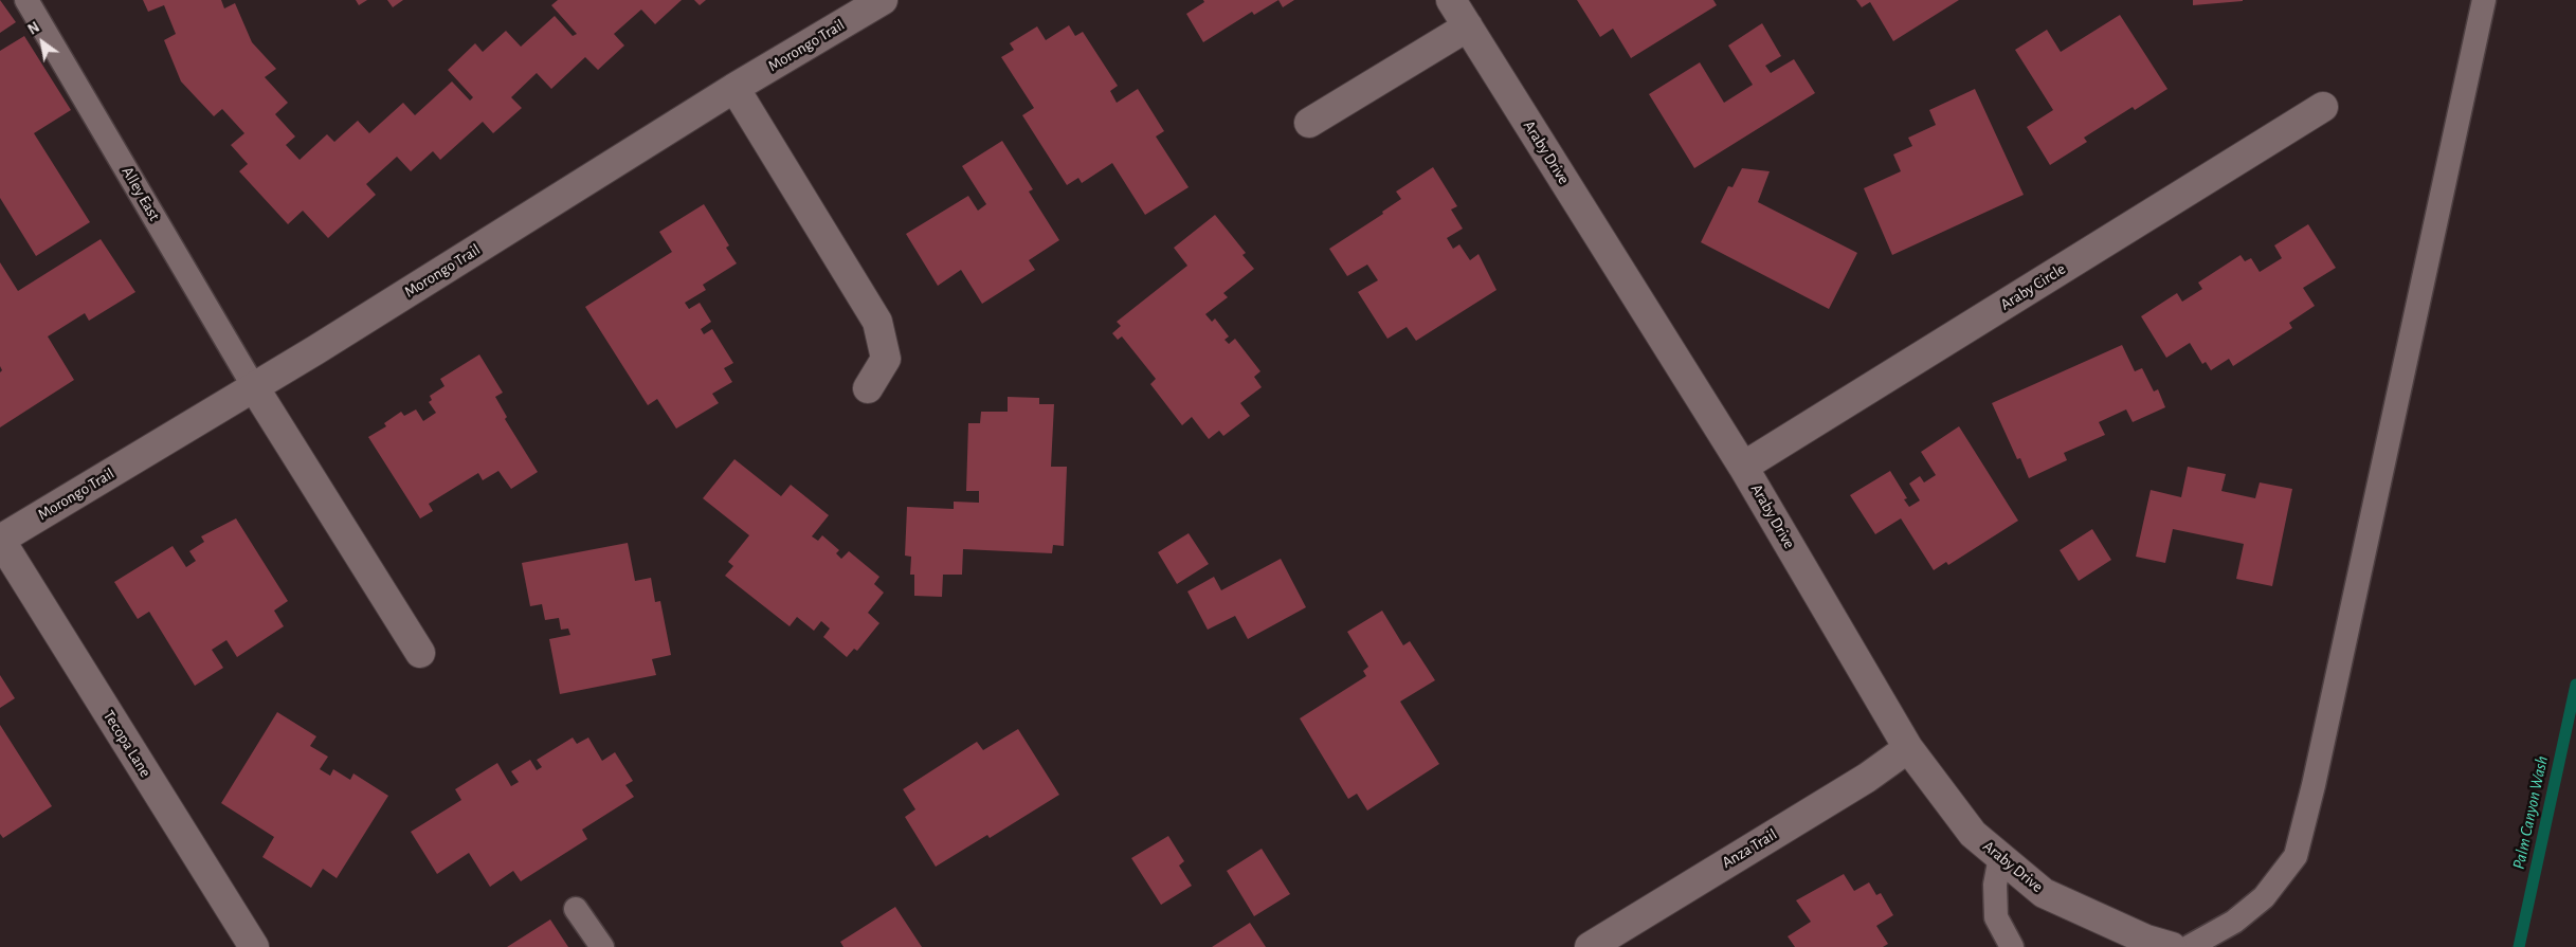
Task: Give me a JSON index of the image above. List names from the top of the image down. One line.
{"streets":{"street":["Morongo Trail","Araby Drive","Araby Circle","Tecopa Lane","Anza Trail"],"lane":["Alley East"]},"crossings":[["Morongo Trail","Alley East"],["Morongo Trail","Tecopa Lane"],["Araby Drive","Araby Circle"],["Araby Drive","Anza Trail"]],"water":["Palm Canyon Wash"],"north":"top left"}
